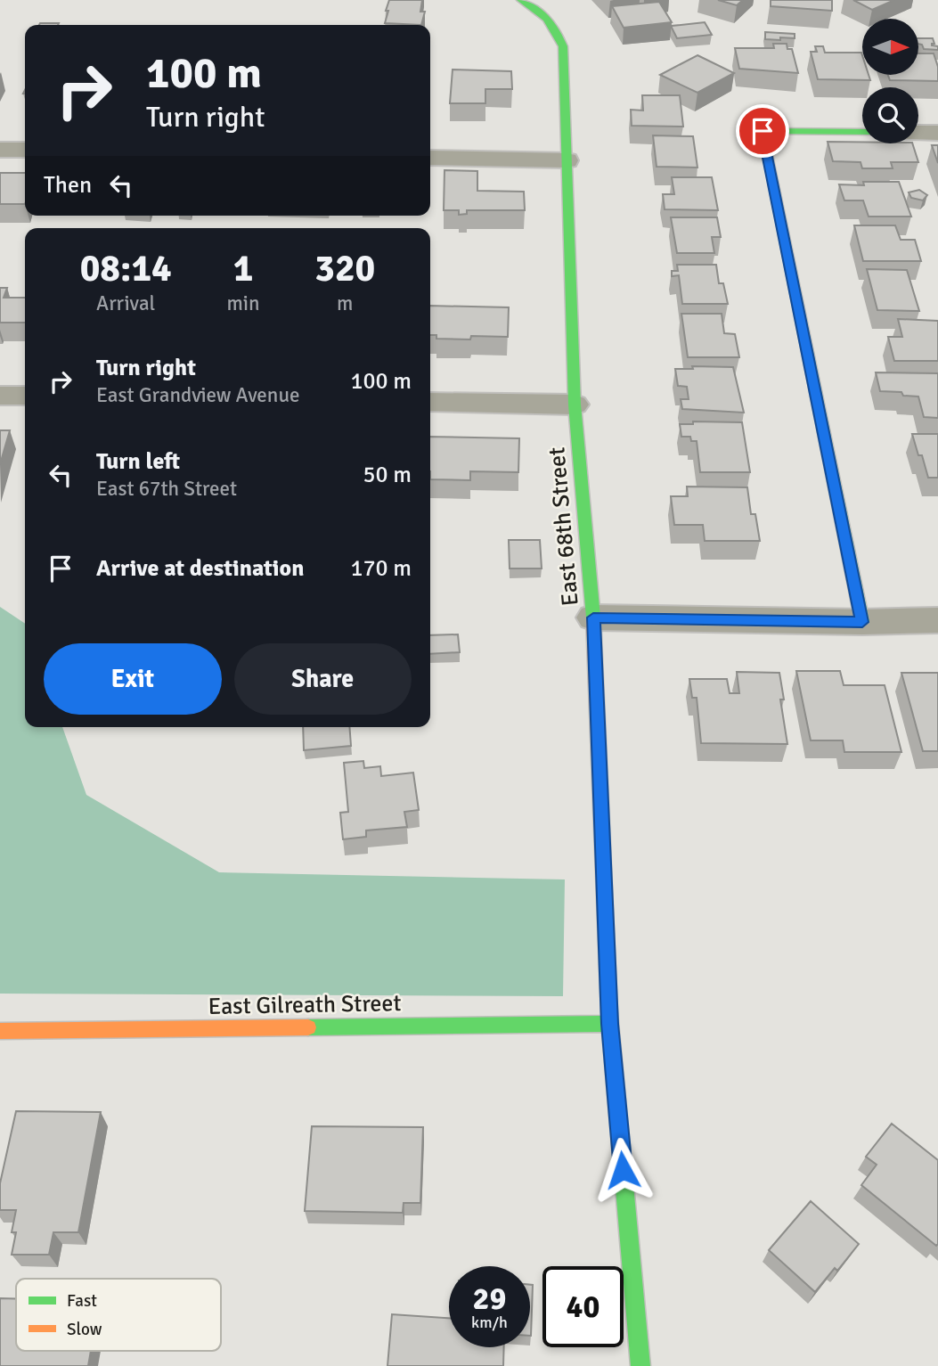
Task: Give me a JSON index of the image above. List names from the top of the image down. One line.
{"streets":{"street":["East 68th Street","East Gilreath Street"]},"crossings":[["East 68th Street","East Gilreath Street"]],"legend":["Fast","Slow"],"north":"right","page":{"turn":["100 m","Turn right"],"then":"Then","eta":["08:14","Arrival","1","min","320","m"],"list":[{"name":"Turn right","note":"East Grandview Avenue","value":"100 m"},{"name":"Turn left","note":"East 67th Street","value":"50 m"},{"name":"Arrive at destination","value":"170 m"}],"buttons":["Exit","Share"],"speed":"29 km/h","limit":"40"}}
